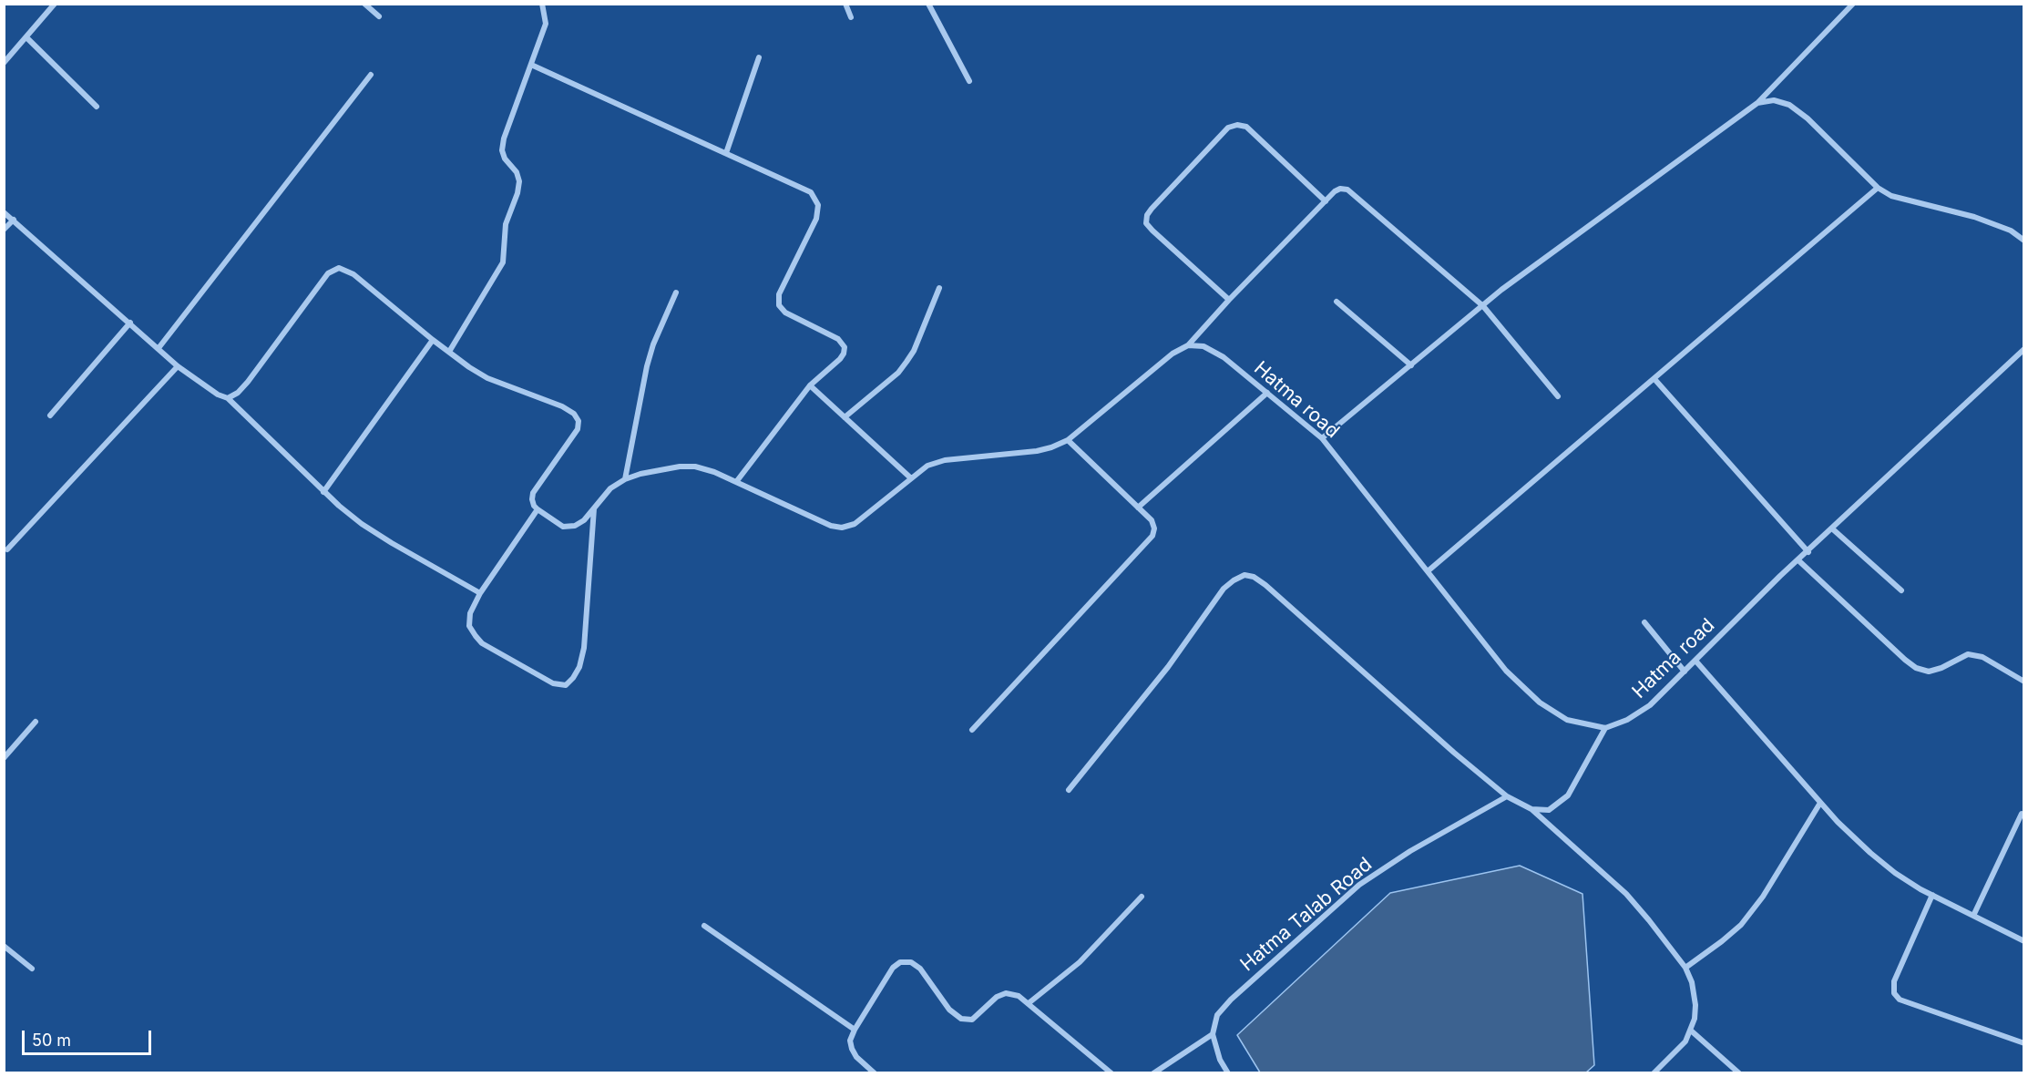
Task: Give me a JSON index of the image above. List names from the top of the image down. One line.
{"streets":{"street":["Hatma road","Hatma Talab Road"]},"scale_bar":"50 m"}
